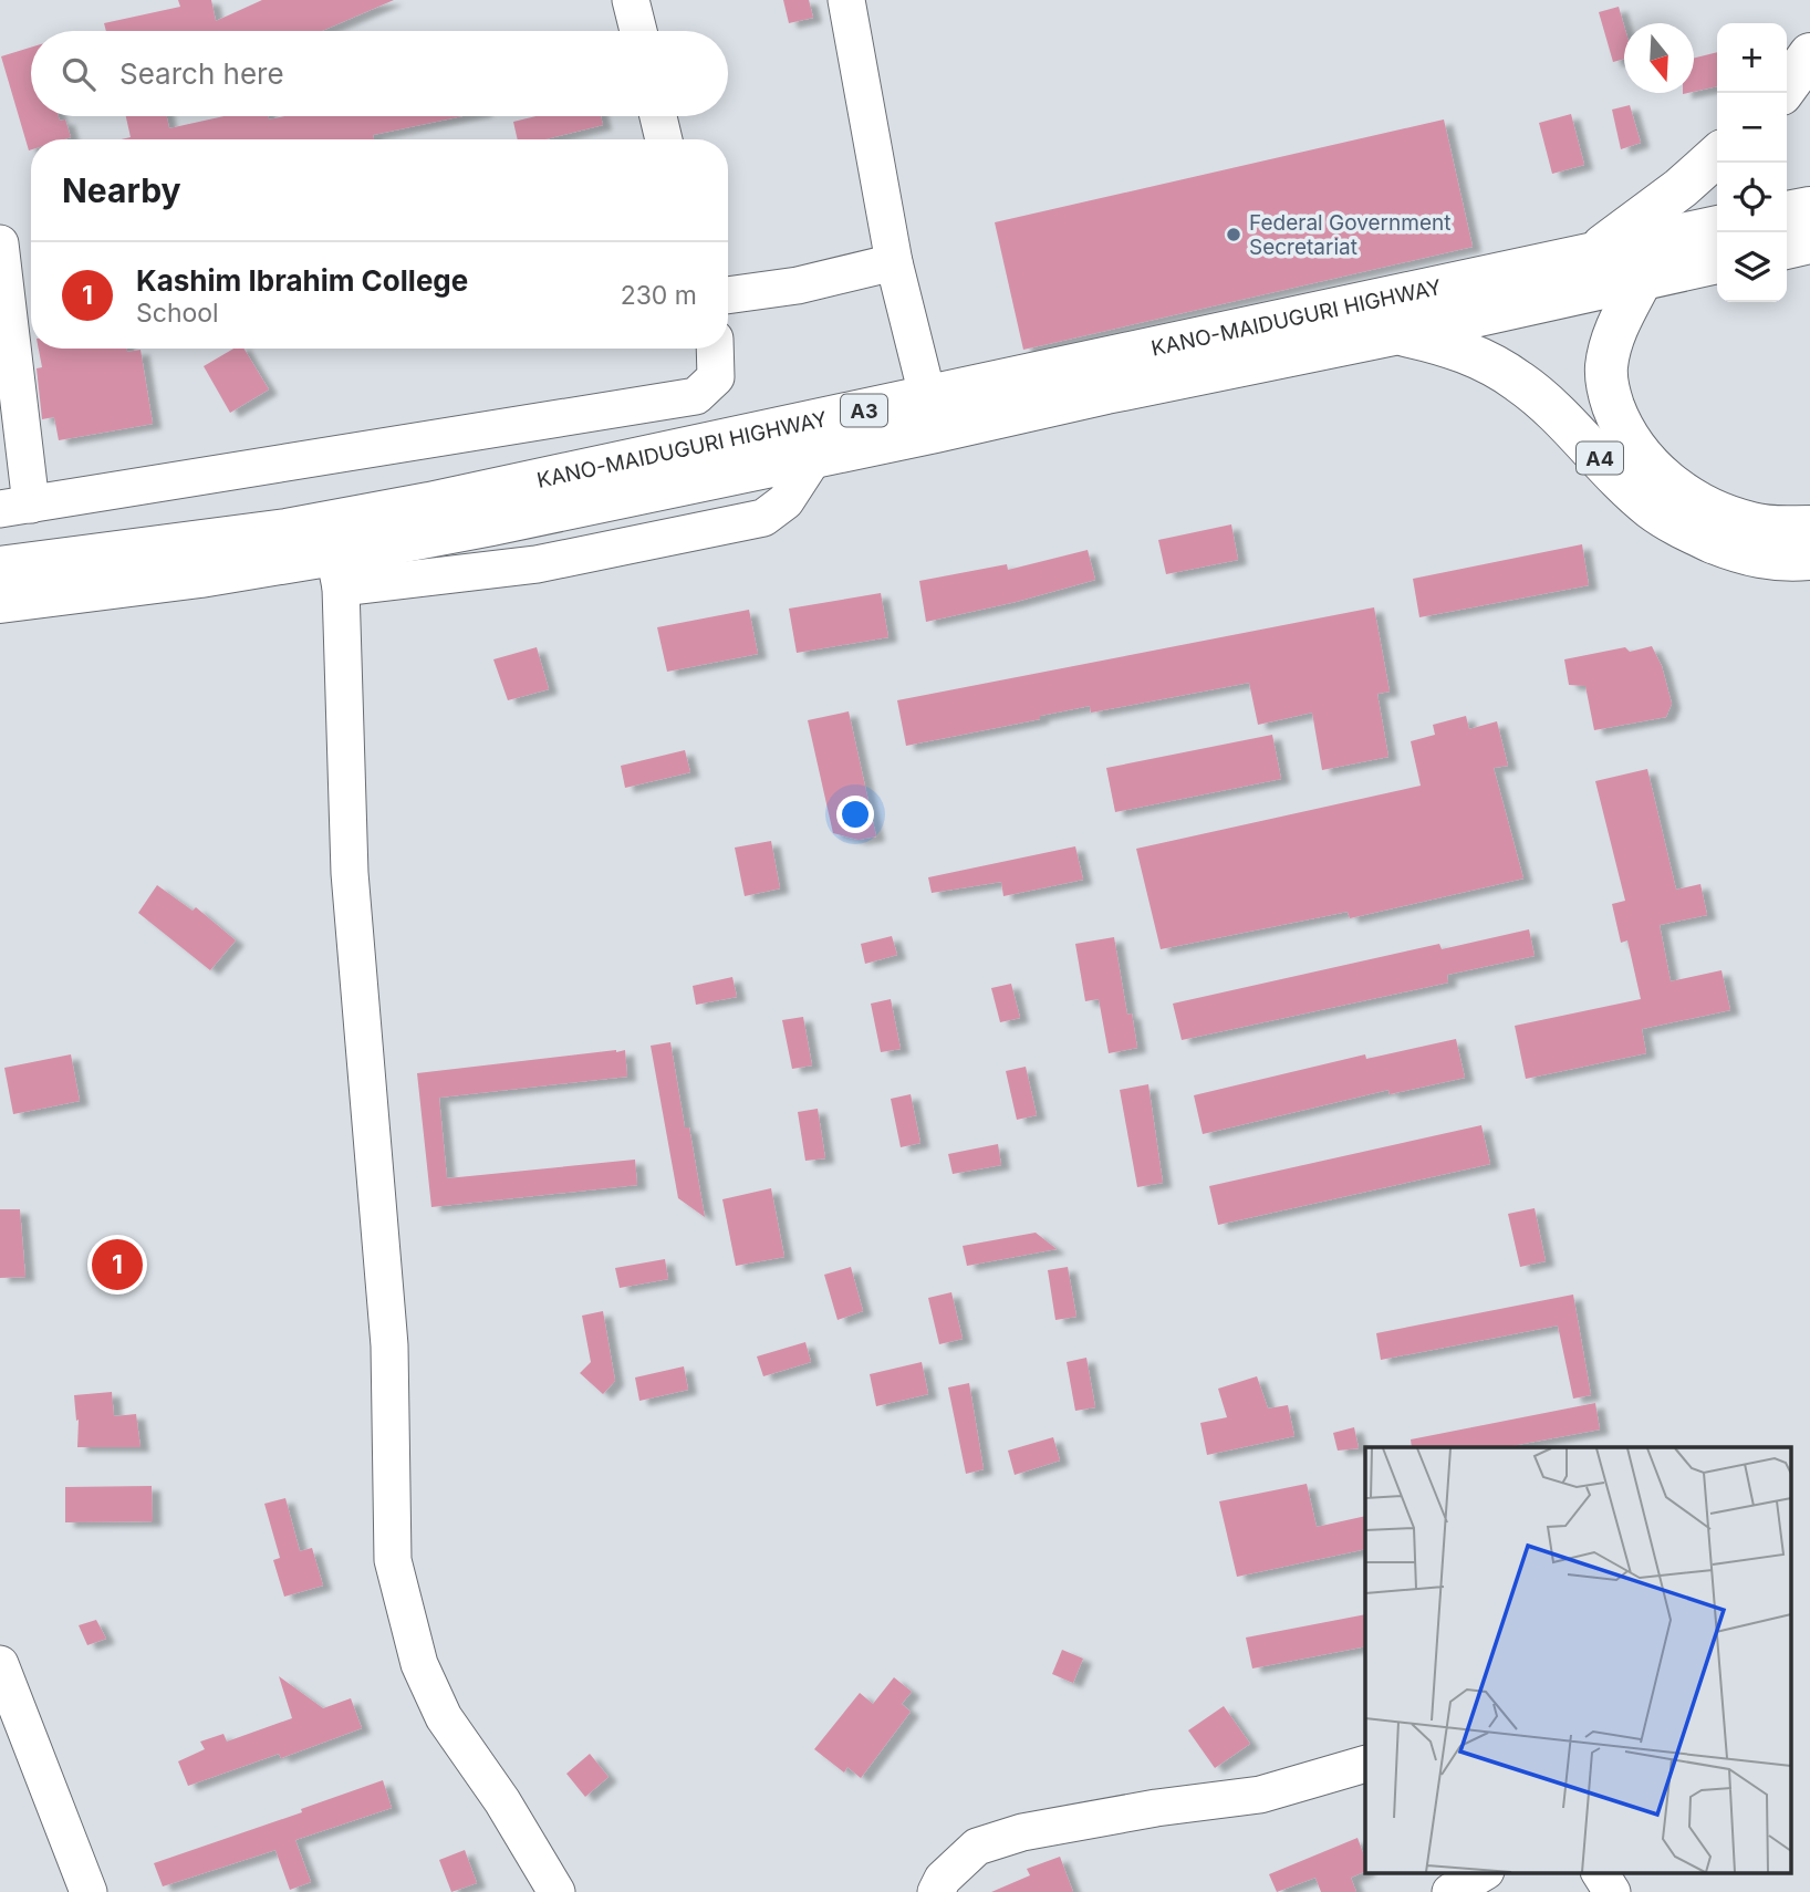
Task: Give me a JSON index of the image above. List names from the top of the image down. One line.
{"streets":{"highway":["KANO-MAIDUGURI HIGHWAY","A3","A4"]},"crossings":[["KANO-MAIDUGURI HIGHWAY","A4"]],"places":["Federal Government Secretariat"],"north":"bottom","page":{"map_buttons":["+","−"],"search":"Search here","heading":"Nearby","list":[{"mark":"1","name":"Kashim Ibrahim College","note":"School","value":"230 m"}],"pins":"1"}}
